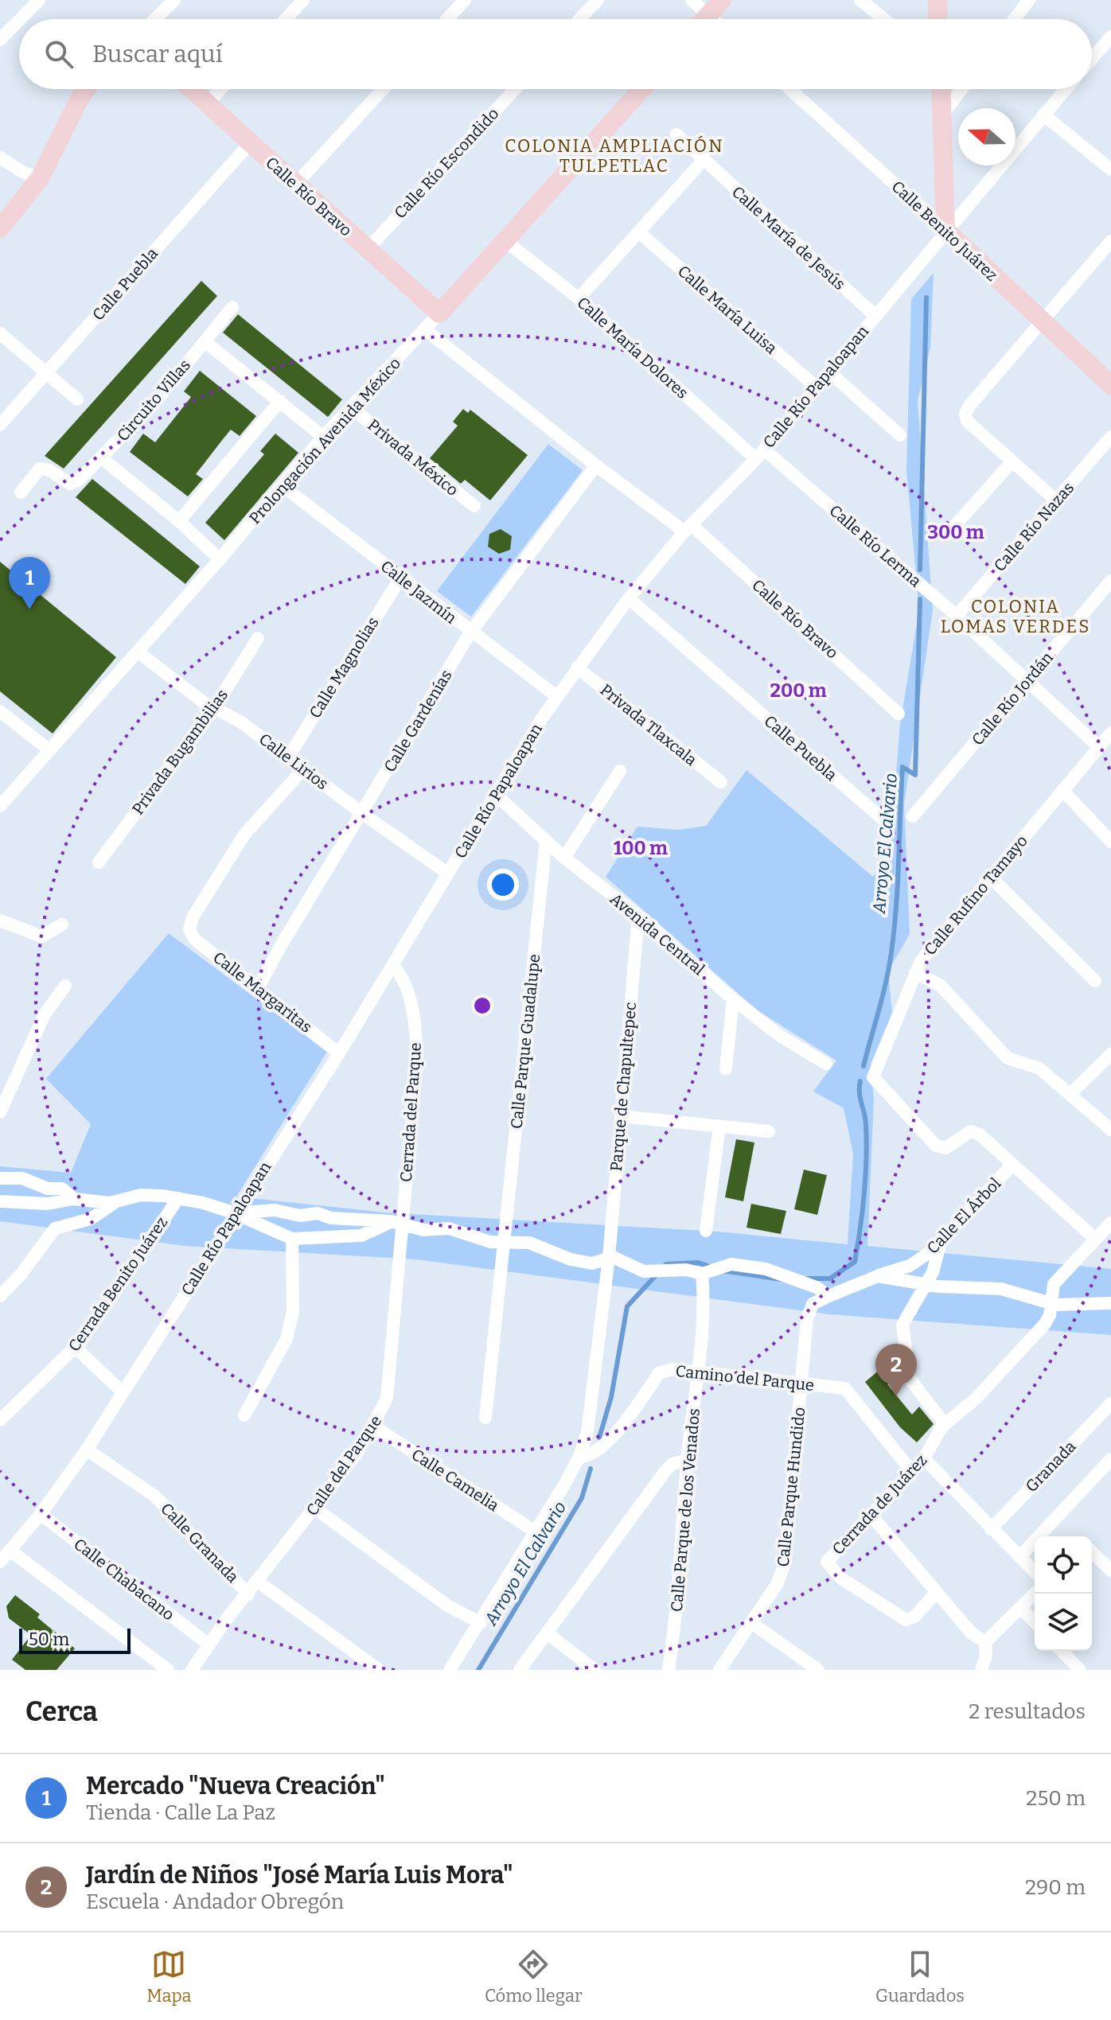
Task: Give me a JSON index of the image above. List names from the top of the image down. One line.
{"streets":{"street":["Calle Río Escondido","Calle Río Bravo","Calle Benito Juárez","Calle María de Jesús","Calle Puebla","Calle María Luisa","Calle María Dolores","Calle Río Papaloapan","Circuito Villas","Prolongación Avenida México","Privada México","Calle Río Nazas","Calle Río Lerma","Calle Jazmín","Calle Magnolias","Calle Río Jordán","Calle Gardenías","Privada Tlaxcala","Privada Bugambilias","Calle Lirios","Calle Rufino Tamayo","Avenida Central","Calle Margaritas","Calle Parque Guadalupe","Parque de Chapultepec","Cerrada del Parque","Calle El Árbol","Cerrada Benito Juárez","Camino del Parque","Calle del Parque","Granada","Calle Camelia","Calle Parque Hundido","Cerrada de Juárez","Calle Parque de los Venados","Calle Granada","Calle Chabacano"]},"crossings":[["Calle Río Escondido","Calle Río Bravo"],["Calle Río Bravo","Calle Puebla"],["Calle Río Bravo","Calle Río Papaloapan"],["Calle Río Bravo","Prolongación Avenida México"],["Calle Río Bravo","Calle Gardenías"],["Calle Benito Juárez","Calle Río Papaloapan"],["Calle María de Jesús","Calle Río Papaloapan"],["Calle Puebla","Calle Río Papaloapan"],["Calle María Luisa","Calle Río Papaloapan"],["Calle María Dolores","Calle Río Papaloapan"],["Calle María Dolores","Prolongación Avenida México"],["Calle María Dolores","Calle Río Lerma"],["Calle Río Papaloapan","Calle Río Lerma"],["Calle Río Papaloapan","Calle Jazmín"],["Calle Río Papaloapan","Privada Tlaxcala"],["Calle Río Papaloapan","Calle Lirios"],["Calle Río Papaloapan","Avenida Central"],["Calle Río Papaloapan","Calle Margaritas"],["Calle Río Papaloapan","Cerrada del Parque"],["Calle Río Papaloapan","Calle Granada"],["Calle Río Papaloapan","Calle Chabacano"],["Prolongación Avenida México","Privada México"],["Prolongación Avenida México","Calle Jazmín"],["Prolongación Avenida México","Calle Lirios"],["Calle Río Nazas","Calle Río Lerma"],["Calle Río Lerma","Calle Río Jordán"],["Calle Río Lerma","Calle Rufino Tamayo"],["Calle Jazmín","Calle Magnolias"],["Calle Jazmín","Calle Gardenías"],["Calle Magnolias","Calle Lirios"],["Calle Gardenías","Calle Lirios"],["Calle Gardenías","Calle Margaritas"],["Privada Bugambilias","Calle Lirios"],["Calle Lirios","Calle Margaritas"],["Calle Rufino Tamayo","Calle El Árbol"],["Avenida Central","Calle Parque Guadalupe"],["Avenida Central","Parque de Chapultepec"],["Parque de Chapultepec","Camino del Parque"],["Parque de Chapultepec","Calle Camelia"],["Cerrada del Parque","Calle del Parque"],["Calle El Árbol","Calle Parque Hundido"],["Camino del Parque","Calle Parque Hundido"],["Camino del Parque","Cerrada de Juárez"],["Camino del Parque","Calle Parque de los Venados"],["Calle del Parque","Calle Camelia"],["Calle del Parque","Calle Granada"],["Calle del Parque","Calle Chabacano"]],"districts":["COLONIA AMPLIACIÓN TULPETLAC","COLONIA LOMAS VERDES"],"water":["Arroyo El Calvario"],"scale_bar":"50 m","north":"left","page":{"search":"Buscar aquí","pins":["1","2"],"scale":"50 m","heading":["Cerca","2 resultados"],"list":[{"mark":"1","name":"Mercado \"Nueva Creación\"","note":"Tienda · Calle La Paz","value":"250 m"},{"mark":"2","name":"Jardín de Niños \"José María Luis Mora\"","note":"Escuela · Andador Obregón","value":"290 m"}],"nav":["Mapa","Cómo llegar","Guardados"]},"rings":["300 m","200 m","100 m"]}
